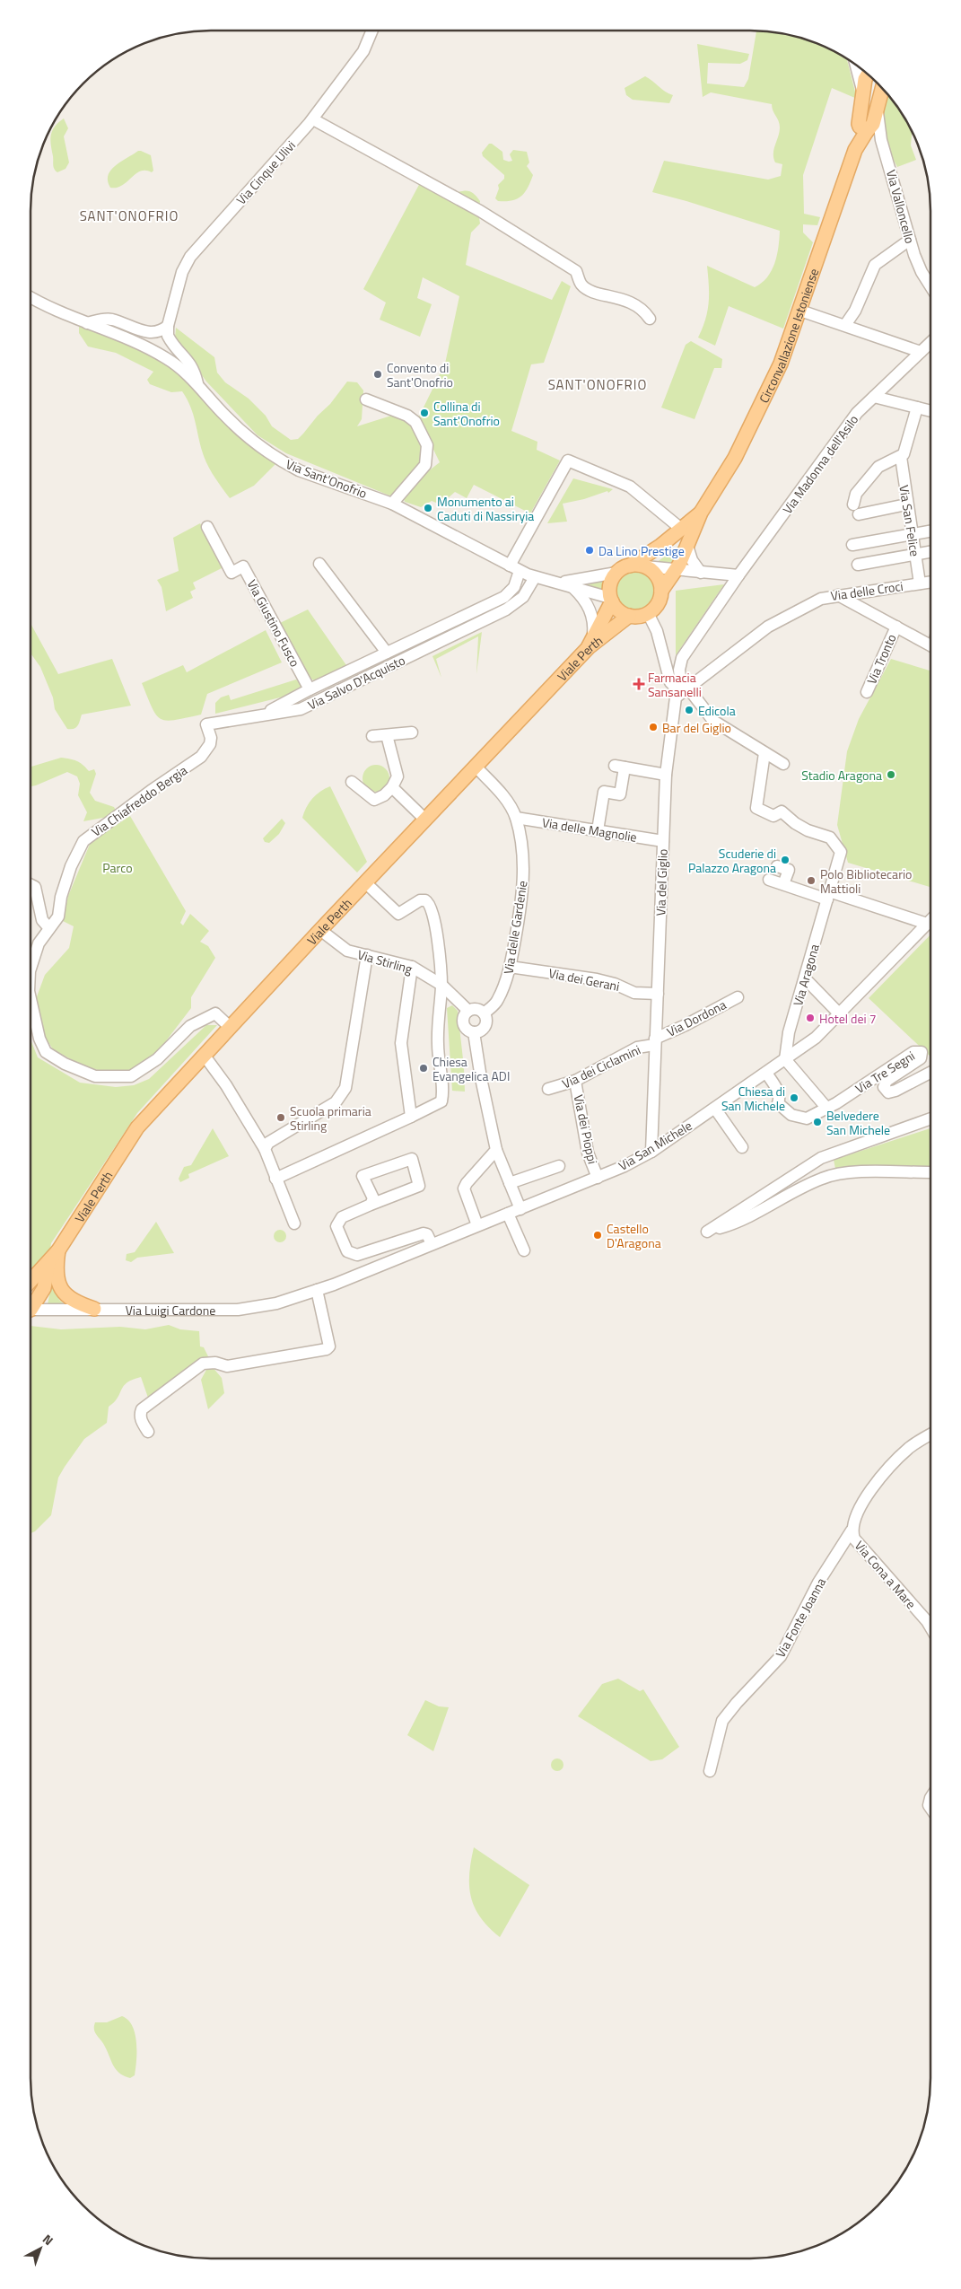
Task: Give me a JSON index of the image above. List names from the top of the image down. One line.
{"streets":{"main road":["Circonvallazione Istoniense","Viale Perth"],"street":["Via Cinque Ulivi","Via Valloncello","Via Madonna dell'Asilo","Via Sant'Onofrio","Via San Felice","Via delle Croci","Via Giustino Fusco","Via Tronto","Via Salvo D'Acquisto","Via Chiafreddo Bergia","Via delle Magnolie","Via del Giglio","Via delle Gardenie","Via Stirling","Via Aragona","Via dei Gerani","Via Dordona","Via dei Ciclamini","Via Tre Segni","Via dei Pioppi","Via San Michele","Via Luigi Cardone","Via Cona a Mare","Via Fonte Joanna"]},"crossings":[["Via Valloncello","Circonvallazione Istoniense"],["Circonvallazione Istoniense","Via Sant'Onofrio"],["Circonvallazione Istoniense","Viale Perth"],["Circonvallazione Istoniense","Via Salvo D'Acquisto"],["Via Sant'Onofrio","Viale Perth"],["Via Sant'Onofrio","Via Salvo D'Acquisto"],["Via San Felice","Via delle Croci"],["Via delle Croci","Via del Giglio"],["Via Giustino Fusco","Via Salvo D'Acquisto"],["Viale Perth","Via Chiafreddo Bergia"],["Viale Perth","Via delle Gardenie"],["Viale Perth","Via Stirling"],["Viale Perth","Via Luigi Cardone"],["Via Salvo D'Acquisto","Via Chiafreddo Bergia"],["Via delle Magnolie","Via del Giglio"],["Via delle Magnolie","Via delle Gardenie"],["Via del Giglio","Via dei Gerani"],["Via del Giglio","Via Dordona"],["Via del Giglio","Via dei Ciclamini"],["Via del Giglio","Via San Michele"],["Via delle Gardenie","Via Stirling"],["Via delle Gardenie","Via dei Gerani"],["Via Aragona","Via San Michele"],["Via Dordona","Via dei Ciclamini"],["Via dei Ciclamini","Via dei Pioppi"],["Via dei Pioppi","Via San Michele"],["Via San Michele","Via Luigi Cardone"],["Via Cona a Mare","Via Fonte Joanna"]],"districts":["SANT'ONOFRIO","SANT'ONOFRIO"],"parks":["Parco"],"places":{"other":["Convento di Sant'Onofrio","Collina di Sant'Onofrio","Monumento ai Caduti di Nassiryia","Da Lino Prestige","Edicola","Bar del Giglio","Stadio Aragona","Scuderie di Palazzo Aragona","Polo Bibliotecario Mattioli","Hotel dei 7","Chiesa Evangelica ADI","Chiesa di San Michele","Scuola primaria Stirling","Belvedere San Michele","Castello D'Aragona"],"health":["Farmacia Sansanelli"]},"north":"top right"}
